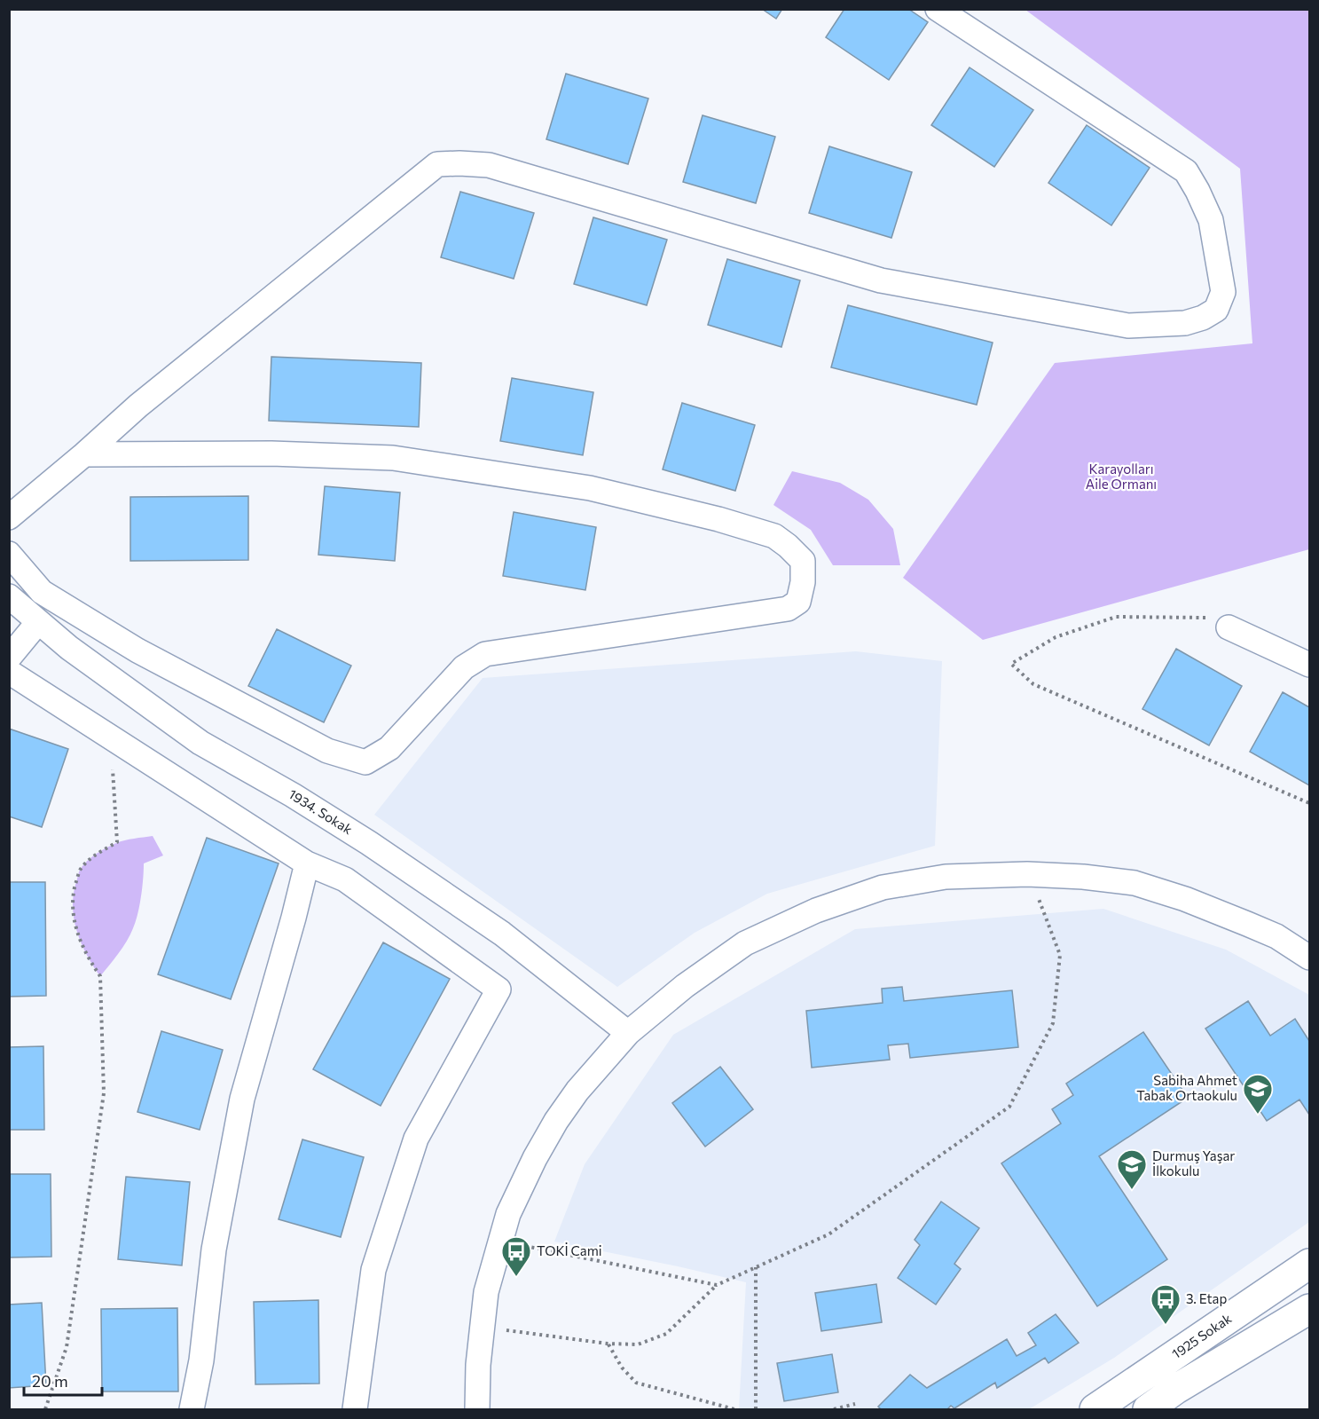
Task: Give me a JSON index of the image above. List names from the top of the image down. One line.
{"streets":{"main road":["1925 Sokak"],"street":["1934. Sokak"]},"parks":["Karayolları Aile Ormanı"],"places":{"school or university":["Sabiha Ahmet Tabak Ortaokulu","Durmuş Yaşar İlkokulu"],"bus stop":["TOKİ Cami","3. Etap"]},"scale_bar":"20 m"}
